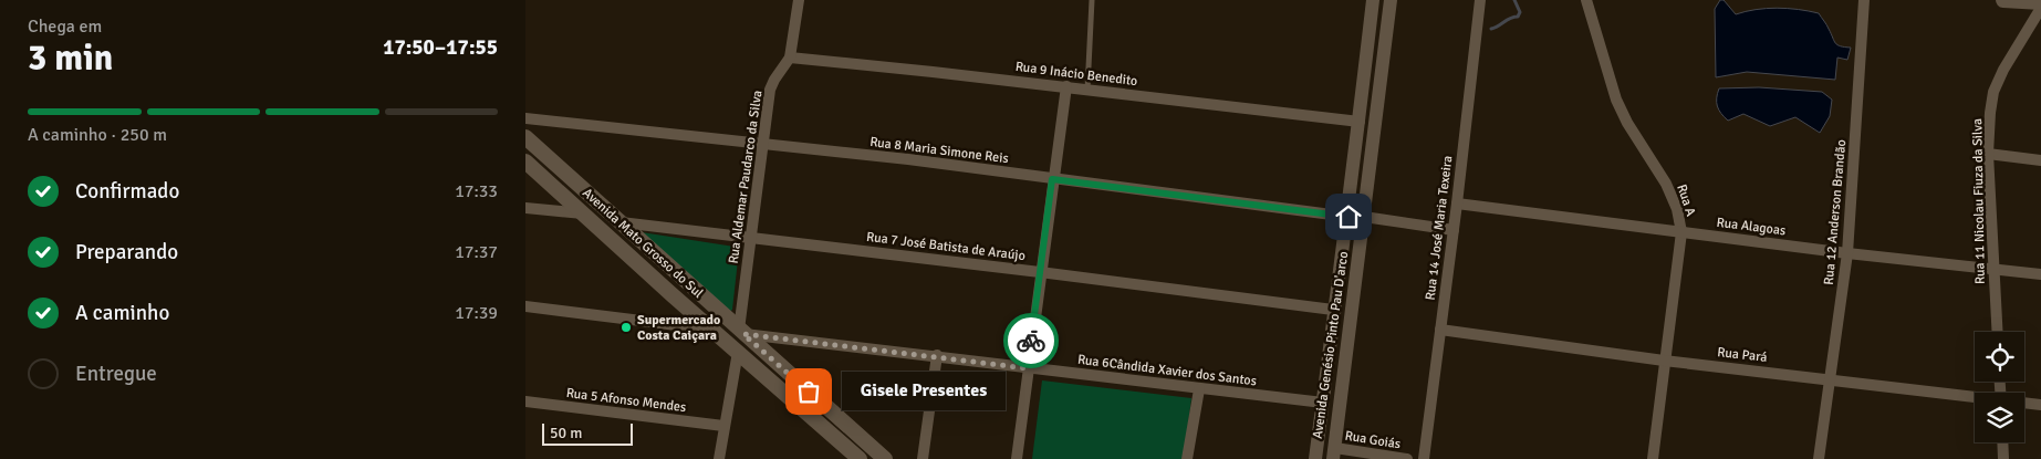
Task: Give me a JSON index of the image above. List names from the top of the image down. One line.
{"streets":{"main road":["Avenida Mato Grosso do Sul"],"street":["Rua 9 Inácio Benedito","Rua 8 Maria Simone Reis","Rua Aldemar Paudarco da Silva","Rua A","Rua 11 Nicolau Fiuza da Silva","Rua 12 Anderson Brandão","Rua Alagoas","Rua 14 José Maria Texeira","Rua 7 José Batista de Araújo","Avenida Genésio Pinto Pau D'arco","Rua Pará","Rua 6Cândida Xavier dos Santos","Rua 5 Afonso Mendes","Rua Goiás"]},"crossings":[["Rua 9 Inácio Benedito","Rua Aldemar Paudarco da Silva"],["Rua 9 Inácio Benedito","Avenida Genésio Pinto Pau D'arco"],["Rua 8 Maria Simone Reis","Rua Aldemar Paudarco da Silva"],["Rua 8 Maria Simone Reis","Avenida Genésio Pinto Pau D'arco"],["Rua Aldemar Paudarco da Silva","Avenida Mato Grosso do Sul"],["Rua Aldemar Paudarco da Silva","Rua 7 José Batista de Araújo"],["Rua Aldemar Paudarco da Silva","Rua 6Cândida Xavier dos Santos"],["Rua A","Rua Alagoas"],["Rua A","Rua Pará"],["Rua 11 Nicolau Fiuza da Silva","Rua Alagoas"],["Rua 12 Anderson Brandão","Rua Alagoas"],["Rua 12 Anderson Brandão","Rua Pará"],["Rua Alagoas","Rua 14 José Maria Texeira"],["Rua 14 José Maria Texeira","Rua Pará"],["Avenida Mato Grosso do Sul","Rua 7 José Batista de Araújo"],["Avenida Mato Grosso do Sul","Rua 6Cândida Xavier dos Santos"],["Rua 7 José Batista de Araújo","Avenida Genésio Pinto Pau D'arco"],["Avenida Genésio Pinto Pau D'arco","Rua 6Cândida Xavier dos Santos"],["Avenida Genésio Pinto Pau D'arco","Rua Goiás"]],"places":["Supermercado Costa Caiçara","Gisele Presentes"],"scale_bar":"50 m","page":{"heading":["3 min","Chega em","17:50–17:55"],"bar":"A caminho · 250 m","list":[["Confirmado","17:33"],["Preparando","17:37"],["A caminho","17:39"],"Entregue"],"bubble":"Gisele Presentes","scale":"50 m"}}
